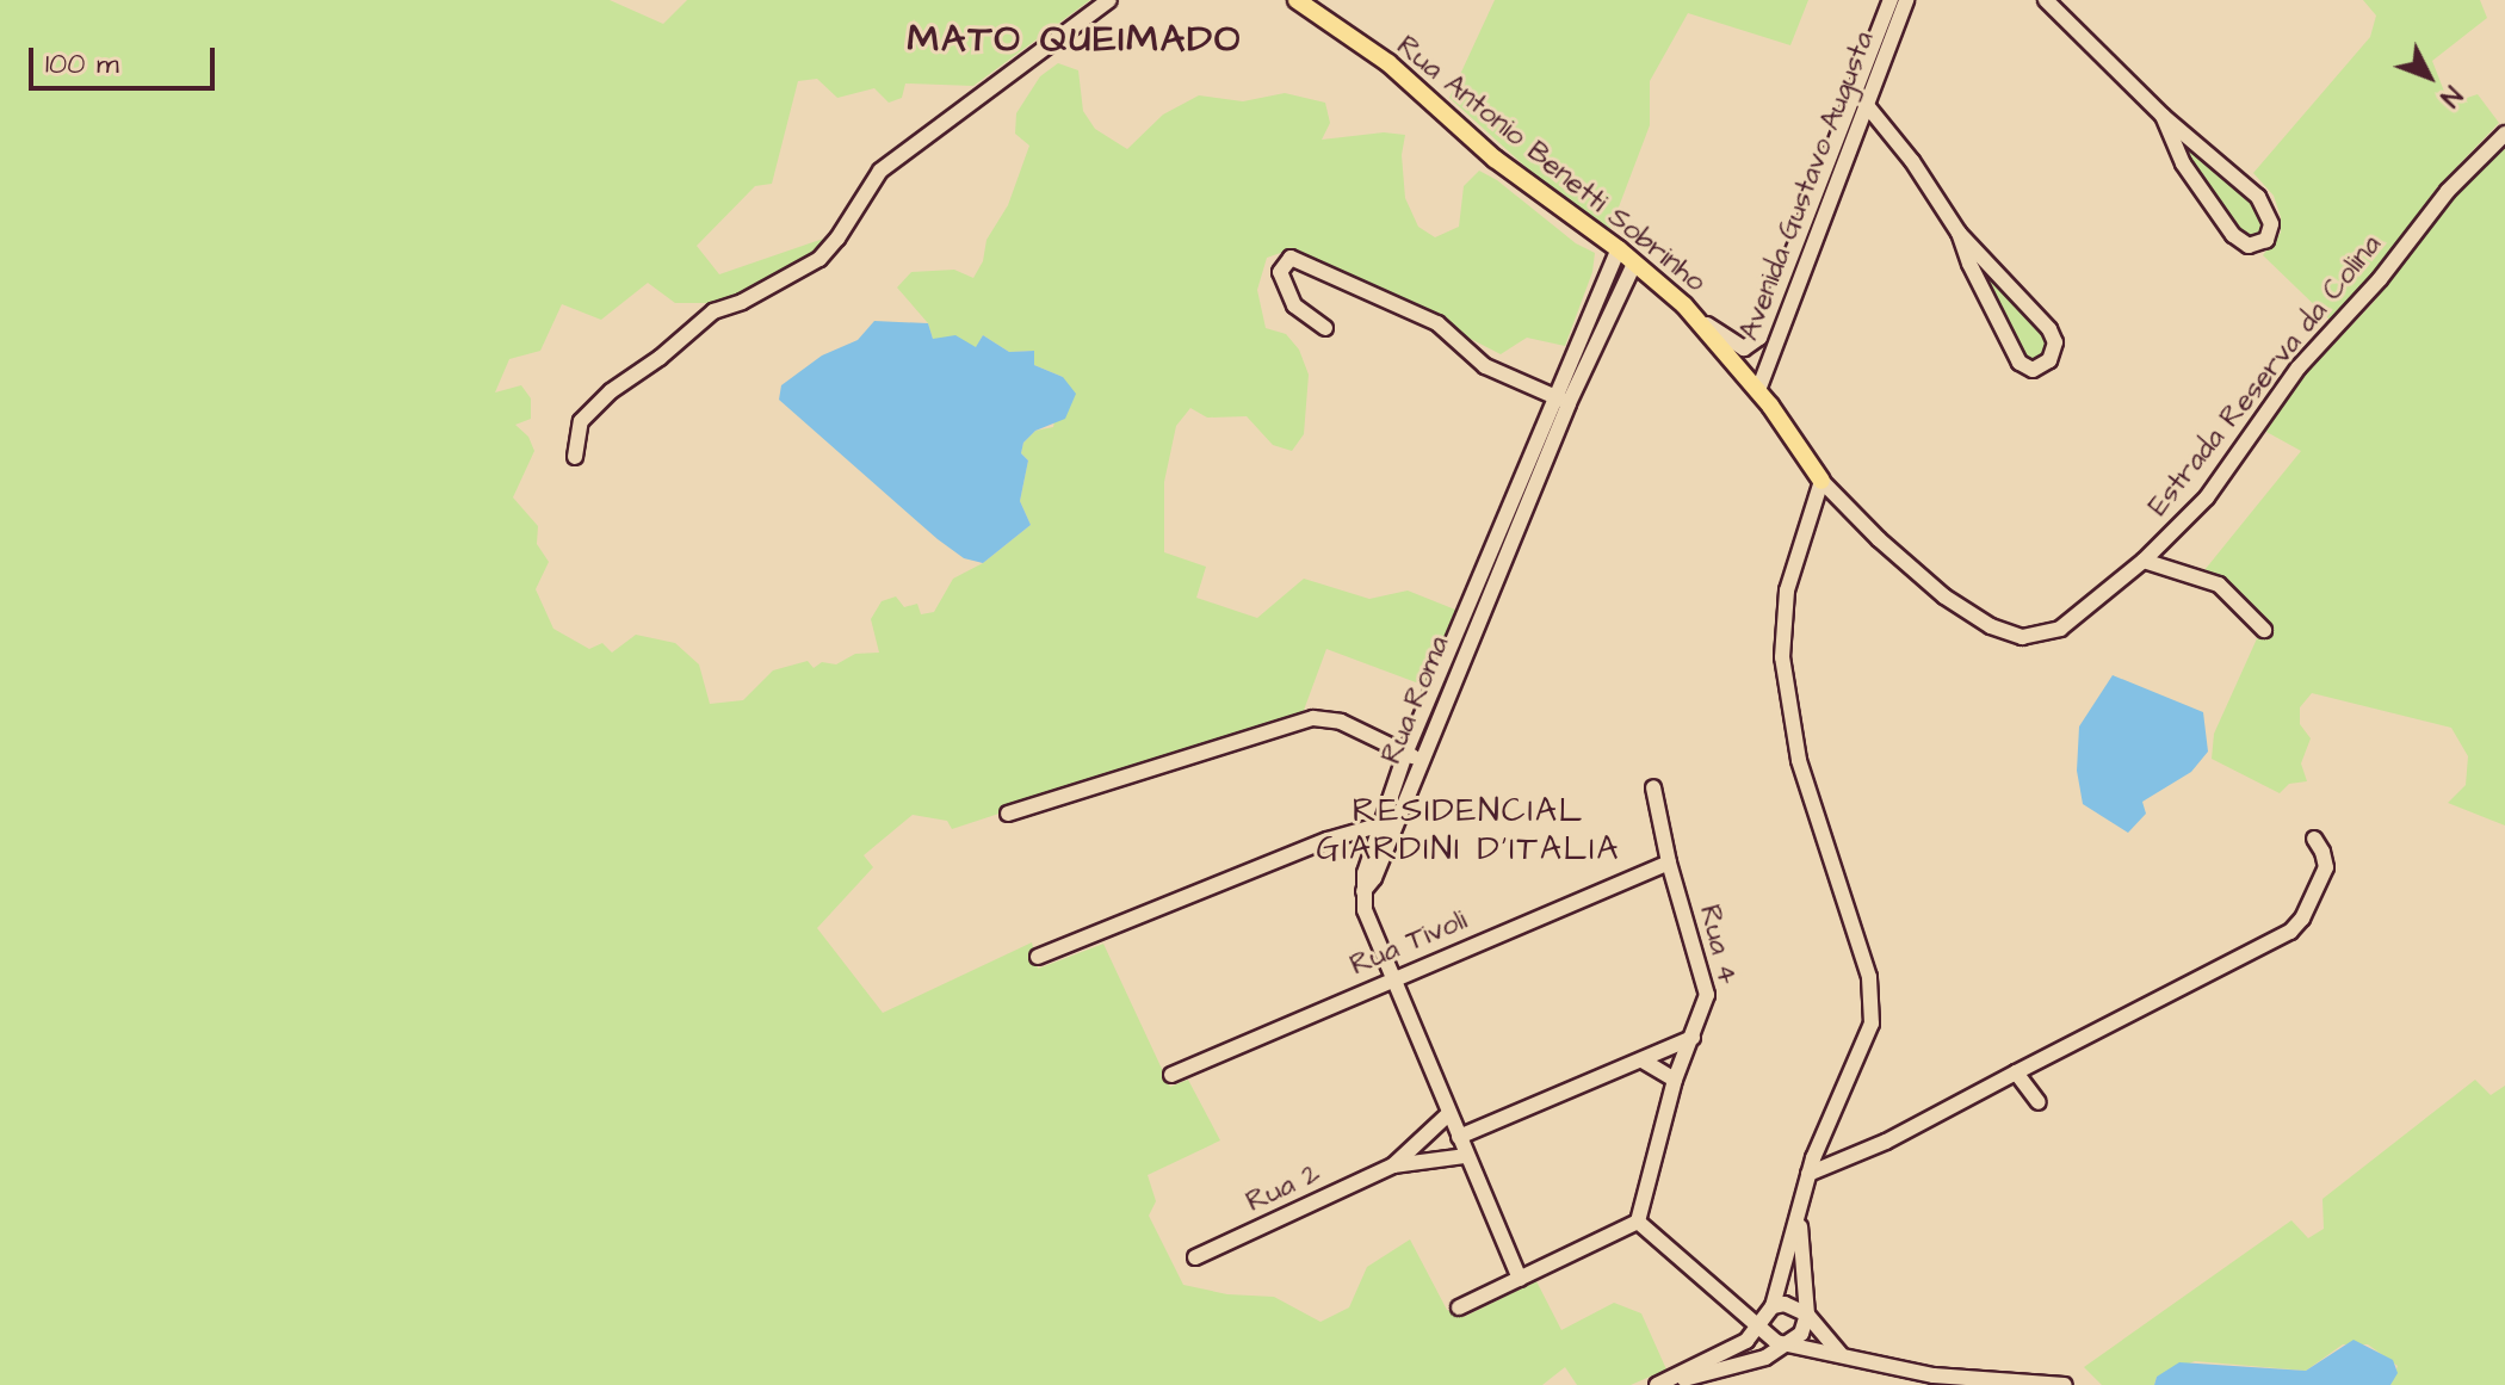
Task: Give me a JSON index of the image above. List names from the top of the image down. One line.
{"streets":{"main road":["Rua Antonio Benetti Sobrinho"],"street":["Avenida Gustavo Augusta","Estrada Reserva da Colina","Rua Roma","Rua Tivoli","Rua 4","Rua 2"]},"crossings":[["Rua Antonio Benetti Sobrinho","Avenida Gustavo Augusta"],["Rua Antonio Benetti Sobrinho","Estrada Reserva da Colina"],["Rua Antonio Benetti Sobrinho","Rua Roma"],["Rua Roma","Rua Tivoli"],["Rua Tivoli","Rua 4"]],"districts":["MATO QUEIMADO","RESIDENCIAL GIARDINI D'ITALIA"],"scale_bar":"100 m","north":"bottom right"}
